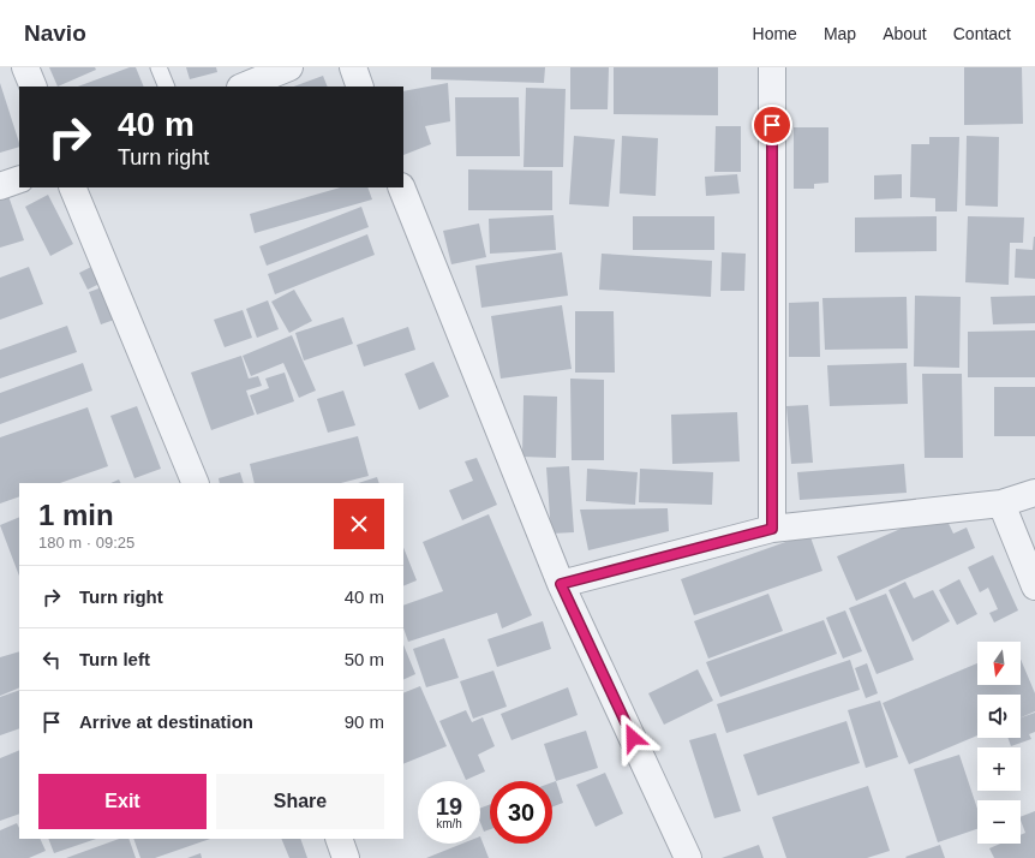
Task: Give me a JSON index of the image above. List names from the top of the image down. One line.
{"north":"bottom","page":{"header":"Navio","nav":["Home","Map","About","Contact"],"turn":["40 m","Turn right"],"heading":["1 min","180 m · 09:25"],"list":[{"name":"Turn right","value":"40 m"},{"name":"Turn left","value":"50 m"},{"name":"Arrive at destination","value":"90 m"}],"map_buttons":["+","−"],"buttons":["Exit","Share"],"speed":"19 km/h","limit":"30"}}
